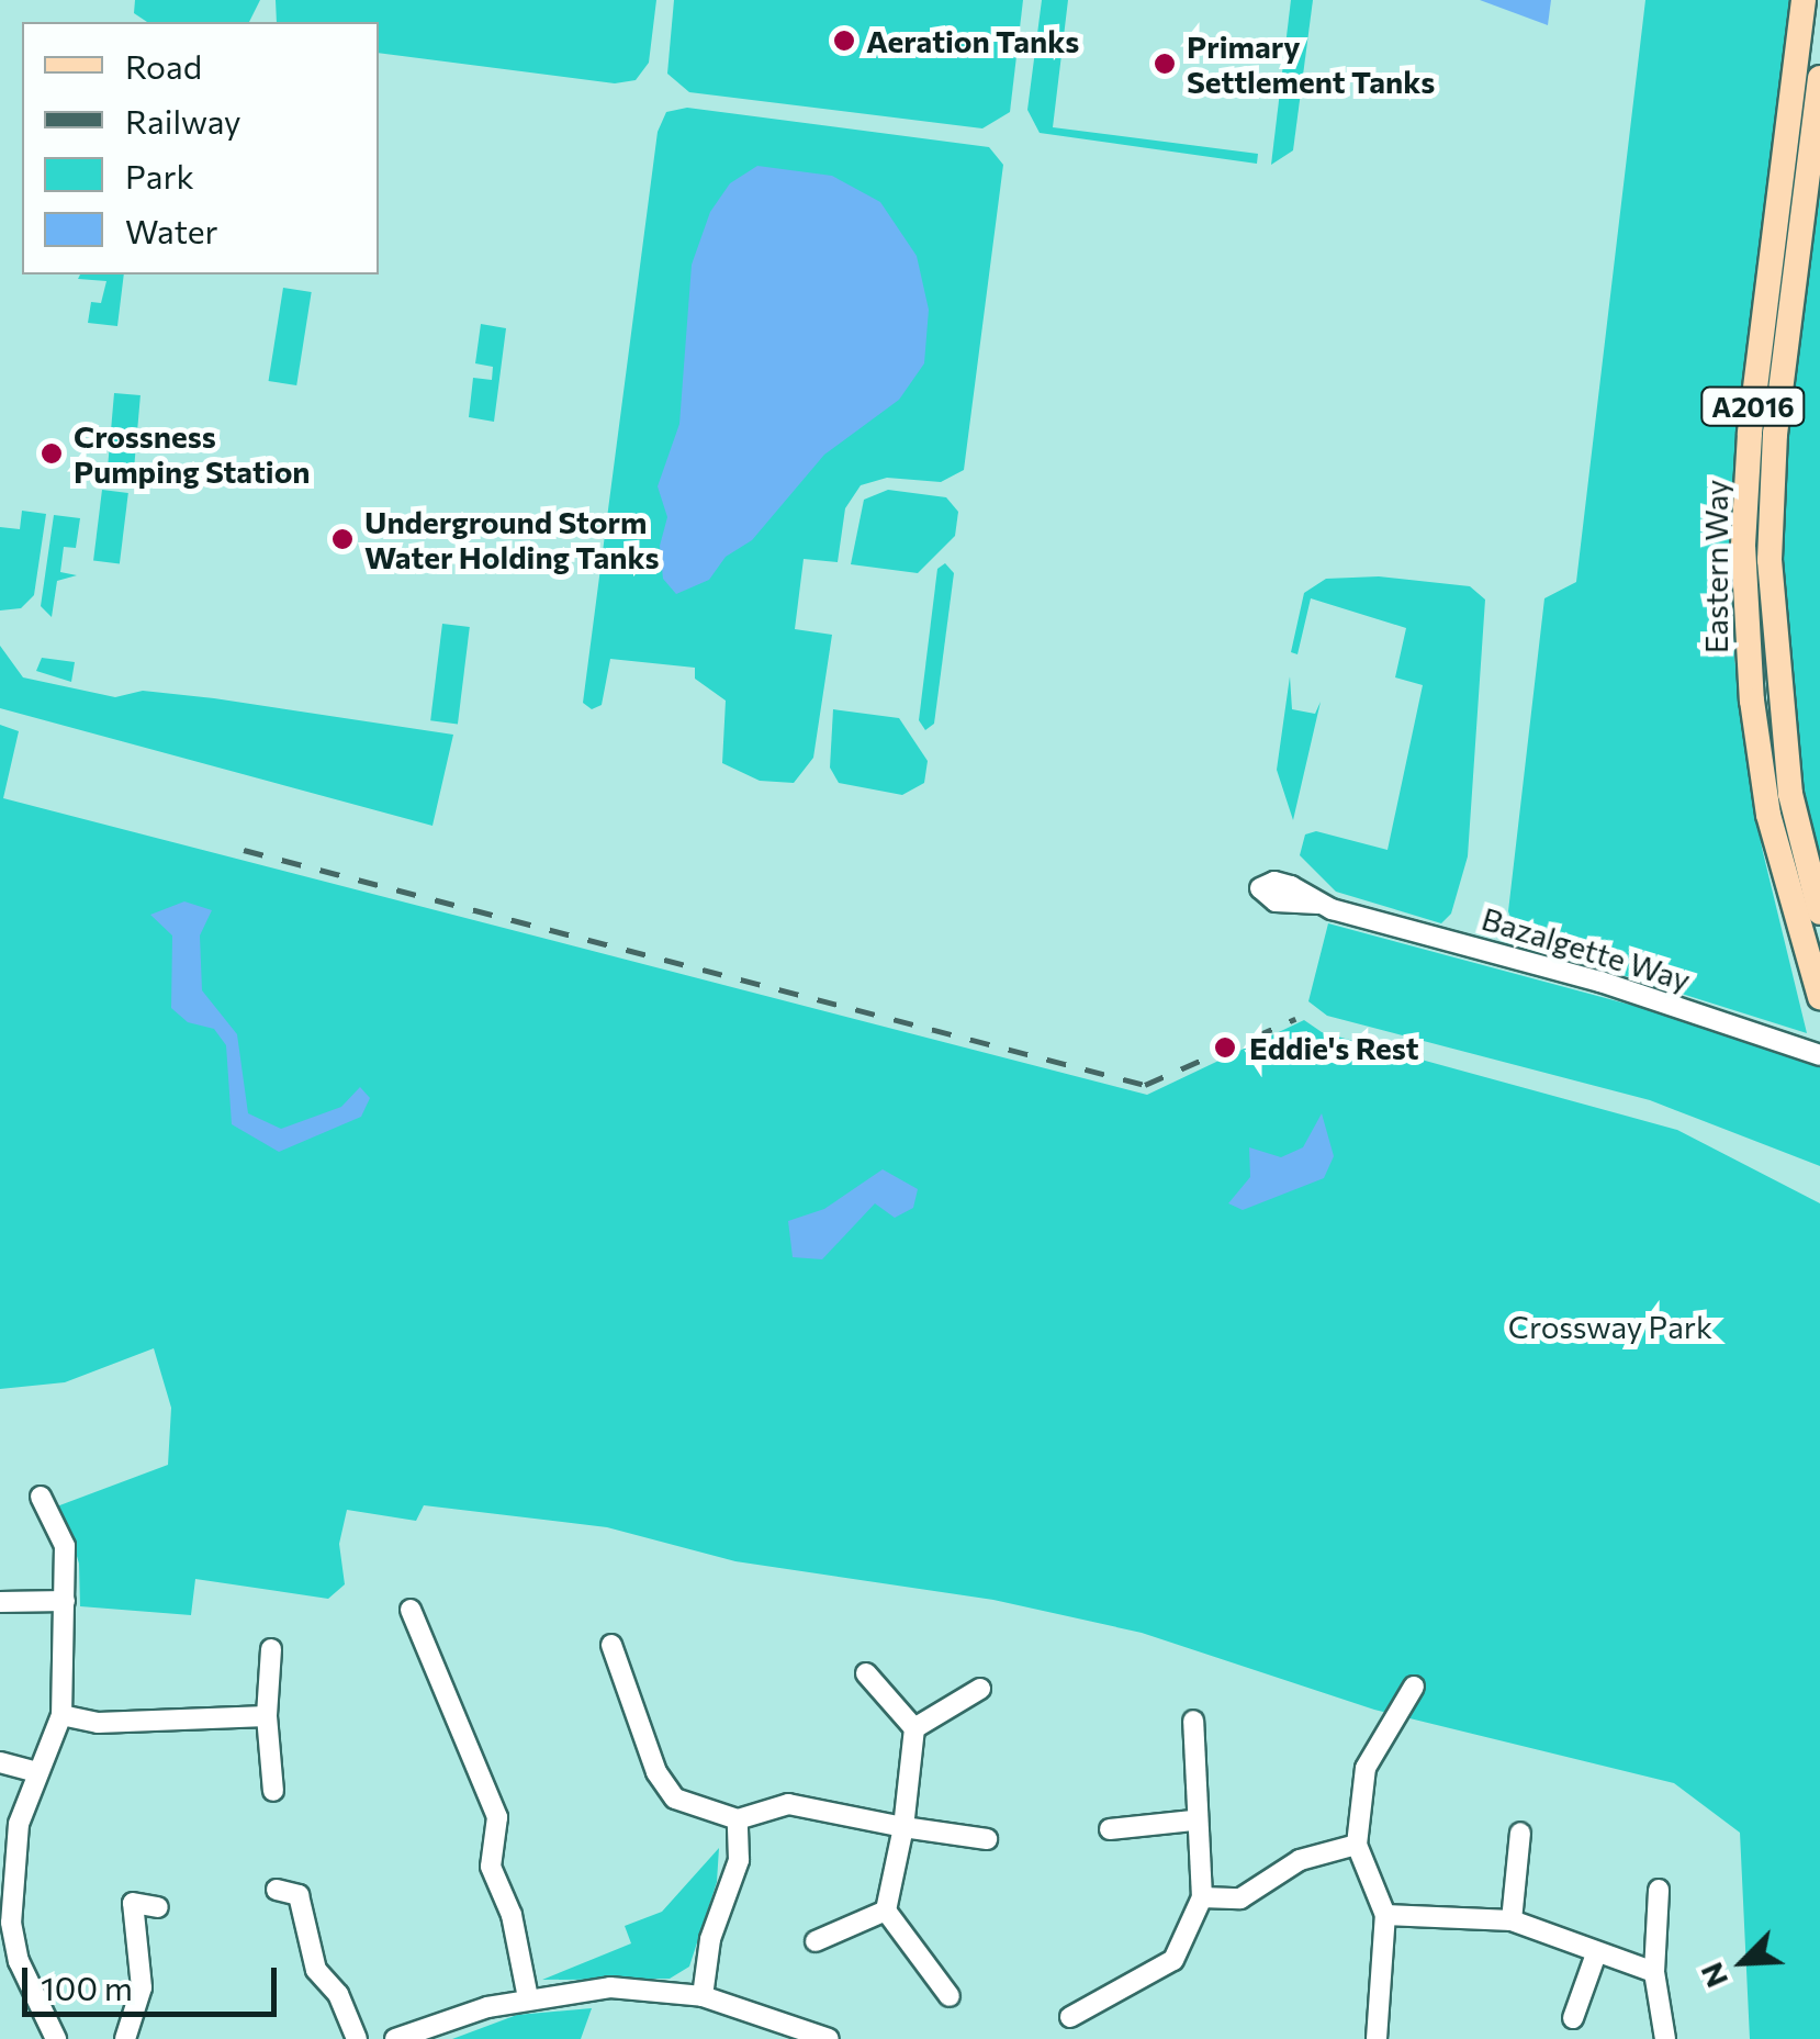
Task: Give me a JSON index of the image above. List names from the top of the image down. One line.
{"streets":{"main road":["A2016","Eastern Way"],"street":["Bazalgette Way"]},"parks":["Crossway Park"],"places":["Aeration Tanks","Primary Settlement Tanks","Crossness Pumping Station","Underground Storm Water Holding Tanks","Eddie's Rest"],"legend":["Road","Railway","Park","Water"],"scale_bar":"100 m","north":"bottom left"}
